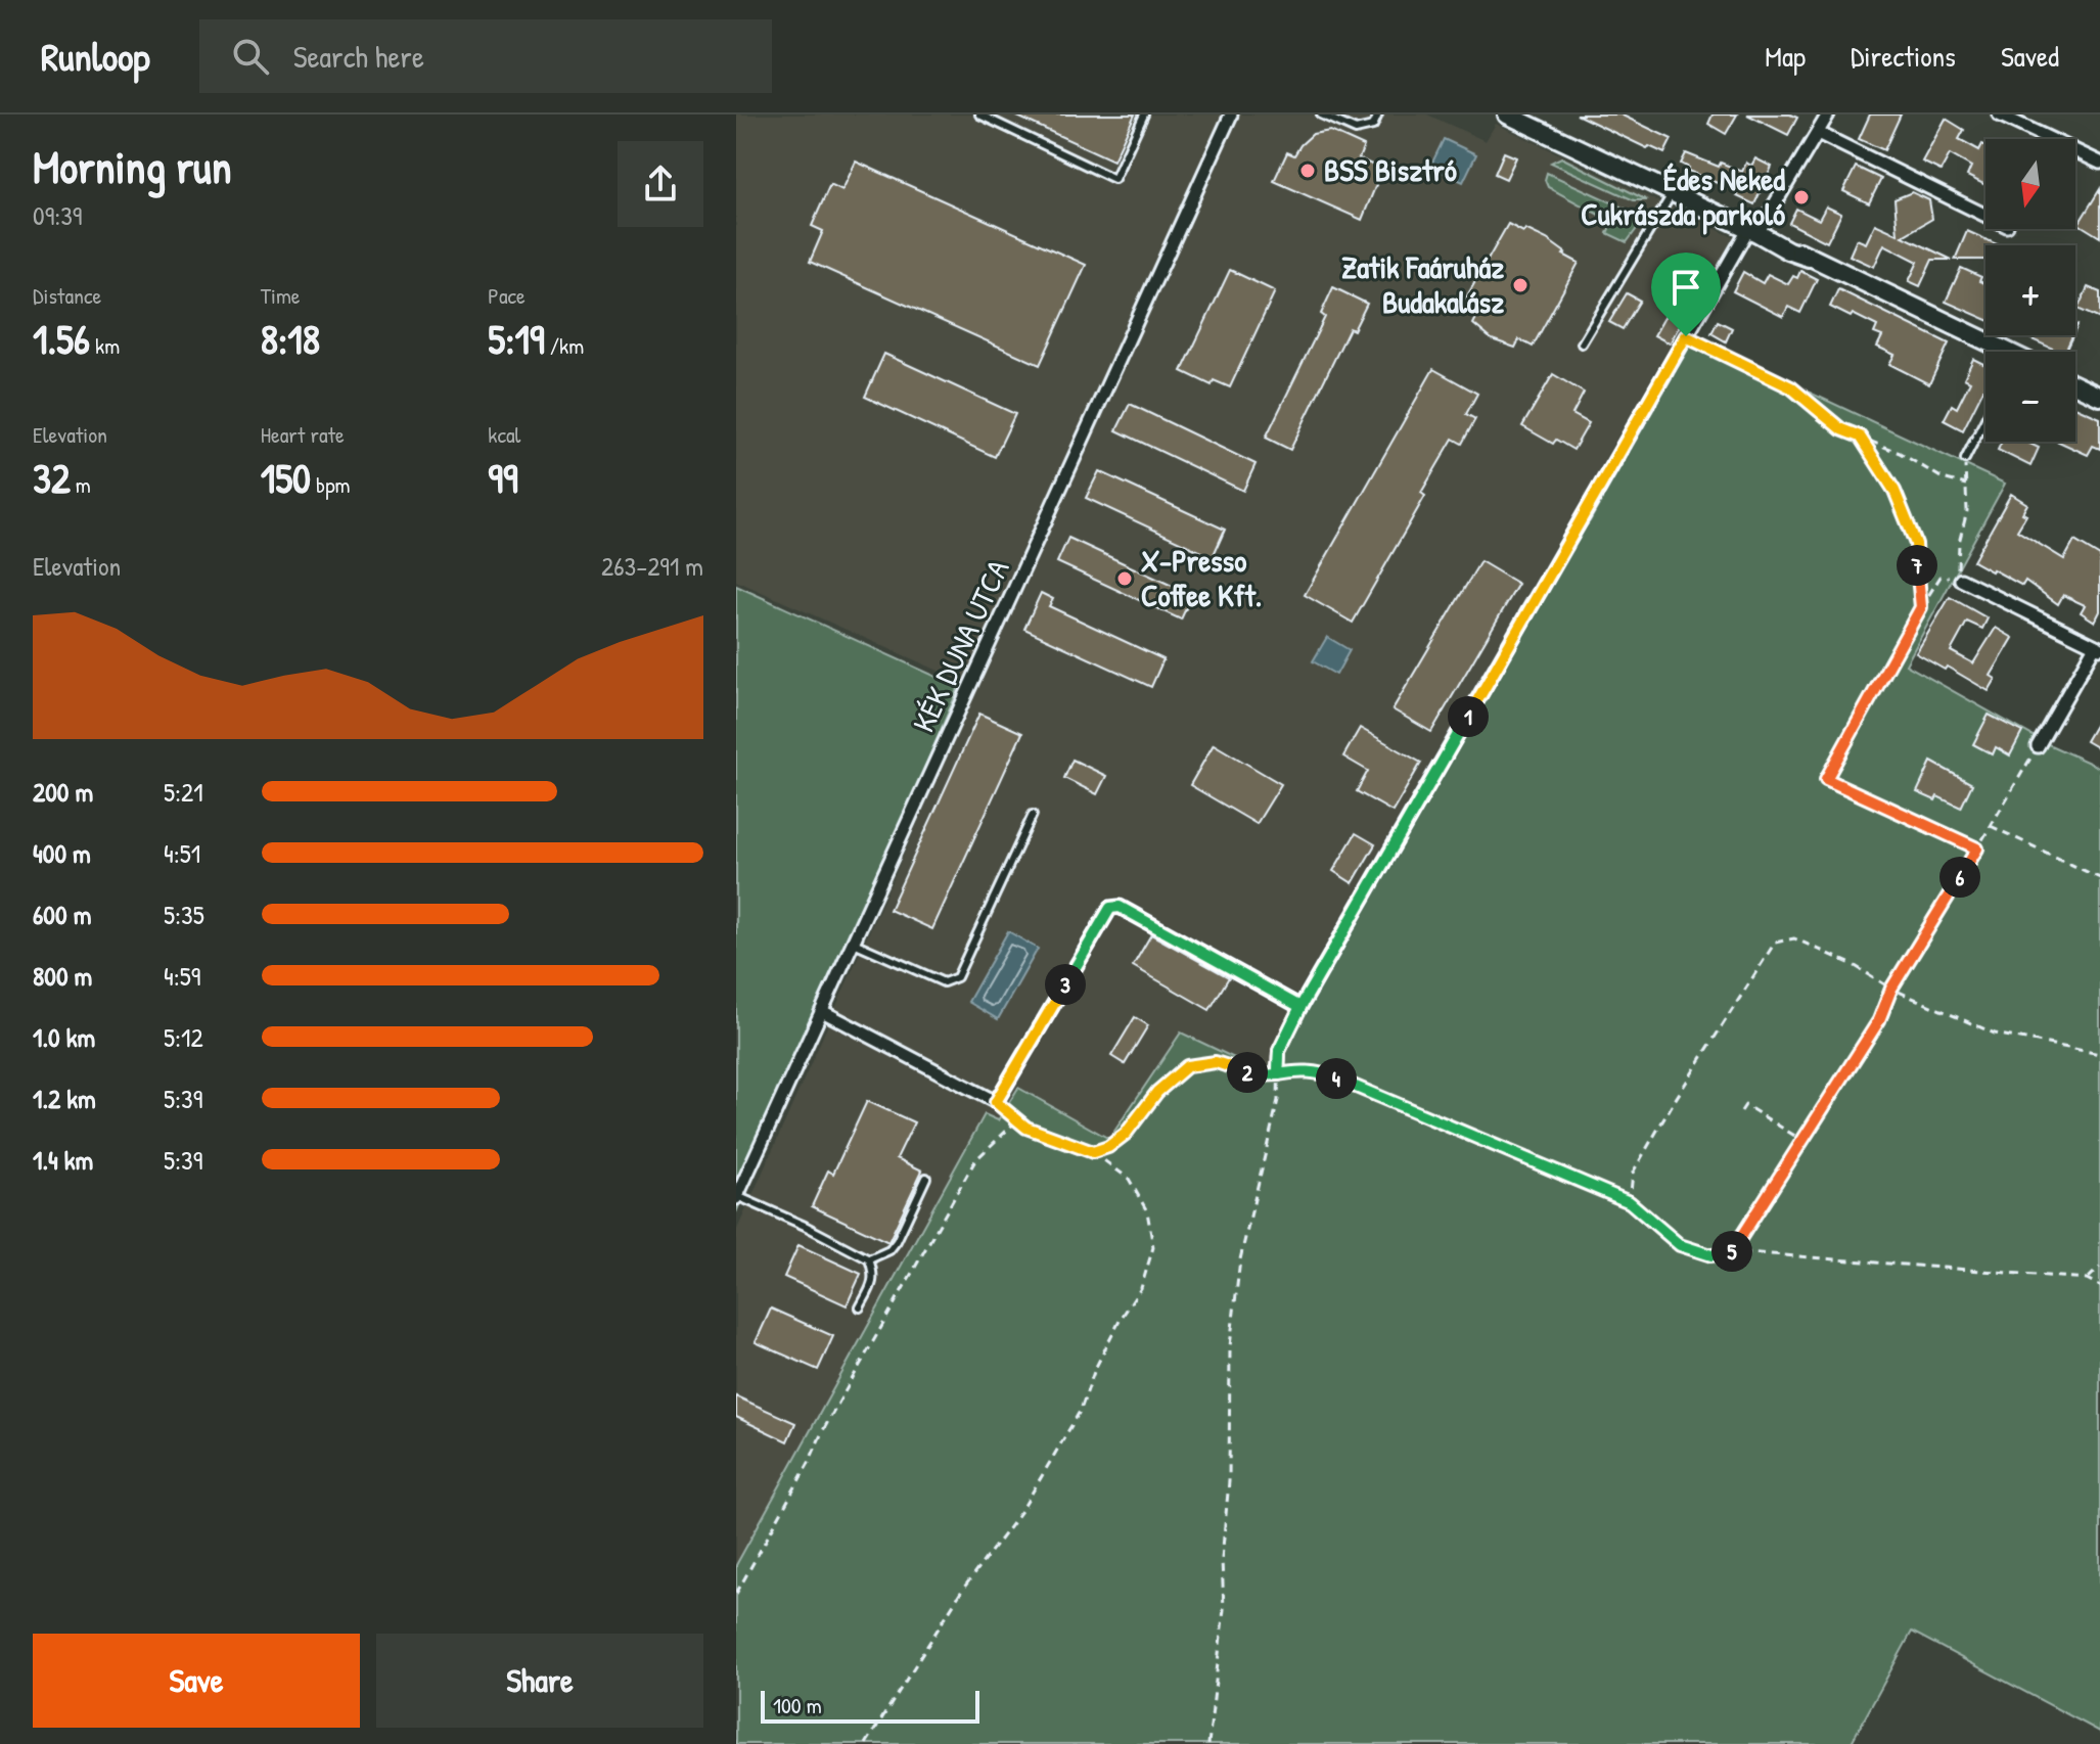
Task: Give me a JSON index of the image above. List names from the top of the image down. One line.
{"streets":{"street":["KÉK DUNA UTCA"]},"places":["BSS Bisztró","Édes Neked Cukrászda parkoló","Zatik Faáruház Budakalász","X-Presso Coffee Kft."],"scale_bar":"100 m","north":"bottom","page":{"header":"Runloop","search":"Search here","nav":["Map","Directions","Saved"],"heading":["Morning run","09:39"],"map_buttons":["+","−"],"stats":[["Distance","1.56 km"],["Time","8:18"],["Pace","5:19 /km"],["Elevation","32 m"],["Heart rate","150 bpm"],["kcal","99"]],"chart":["Elevation","263–291 m"],"pins":["7","1","6","3","2","4","5"],"list":[{"name":"200 m","note":"5:21"},{"name":"400 m","note":"4:51"},{"name":"600 m","note":"5:35"},{"name":"800 m","note":"4:59"},{"name":"1.0 km","note":"5:12"},{"name":"1.2 km","note":"5:39"},{"name":"1.4 km","note":"5:39"}],"buttons":["Save","Share"],"scale":"100 m"}}
